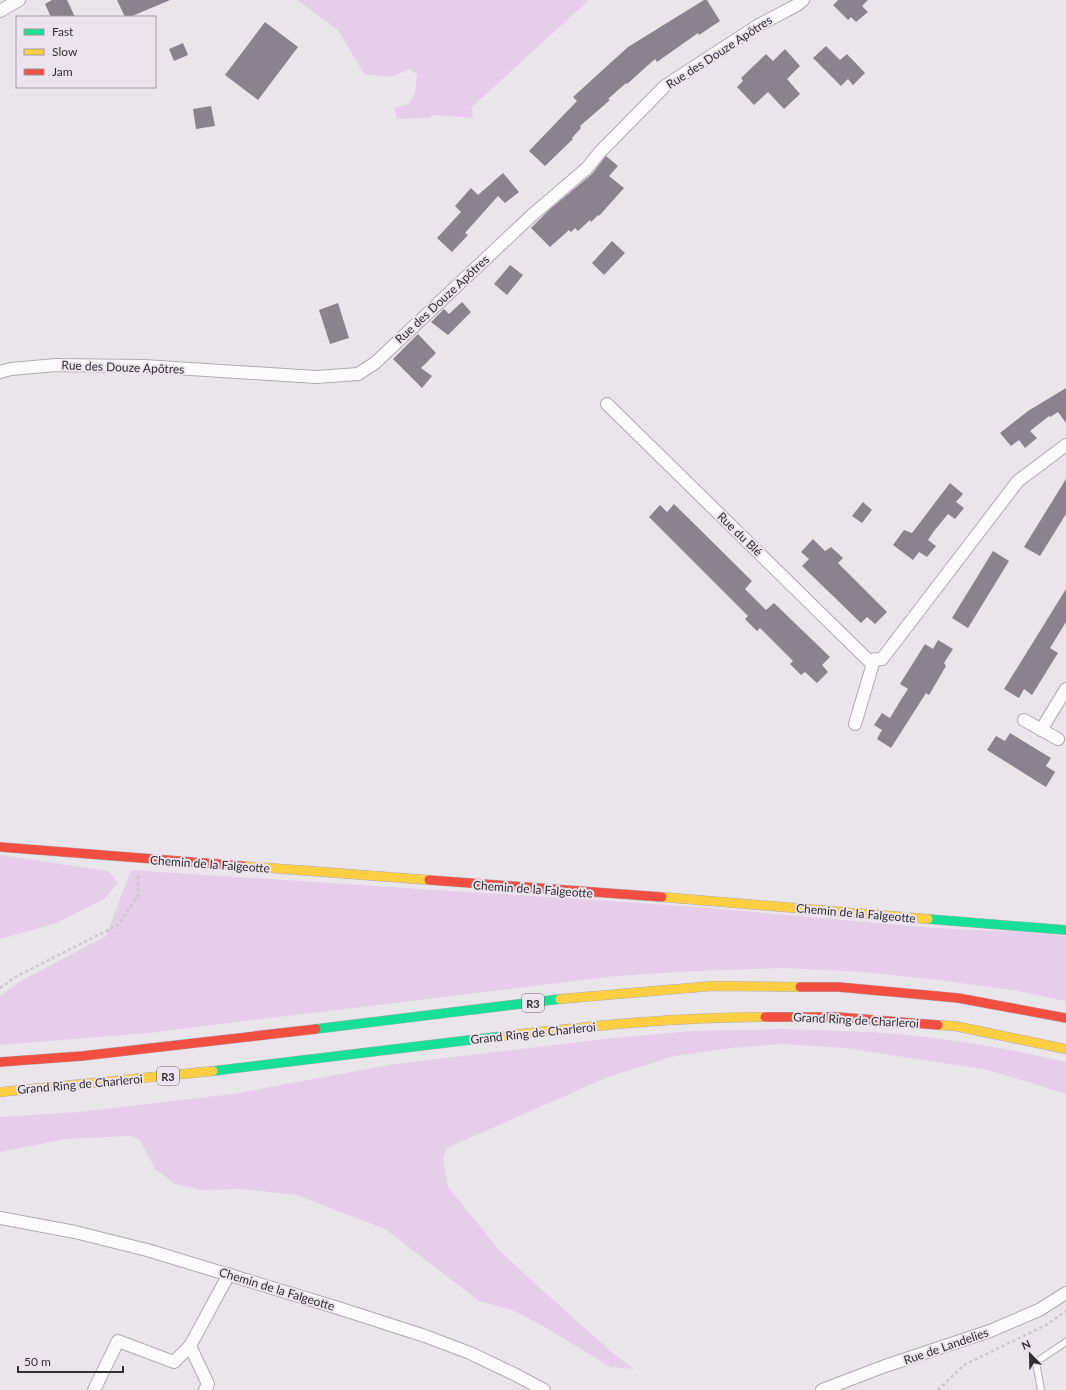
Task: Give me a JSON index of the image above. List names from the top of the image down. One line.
{"streets":{"main road":["Chemin de la Falgeotte","R3","Grand Ring de Charleroi"],"street":["Rue des Douze Apôtres","Rue du Blé","Rue de Landelies"]},"legend":["Fast","Slow","Jam"],"scale_bar":"50 m","north":"top left"}
